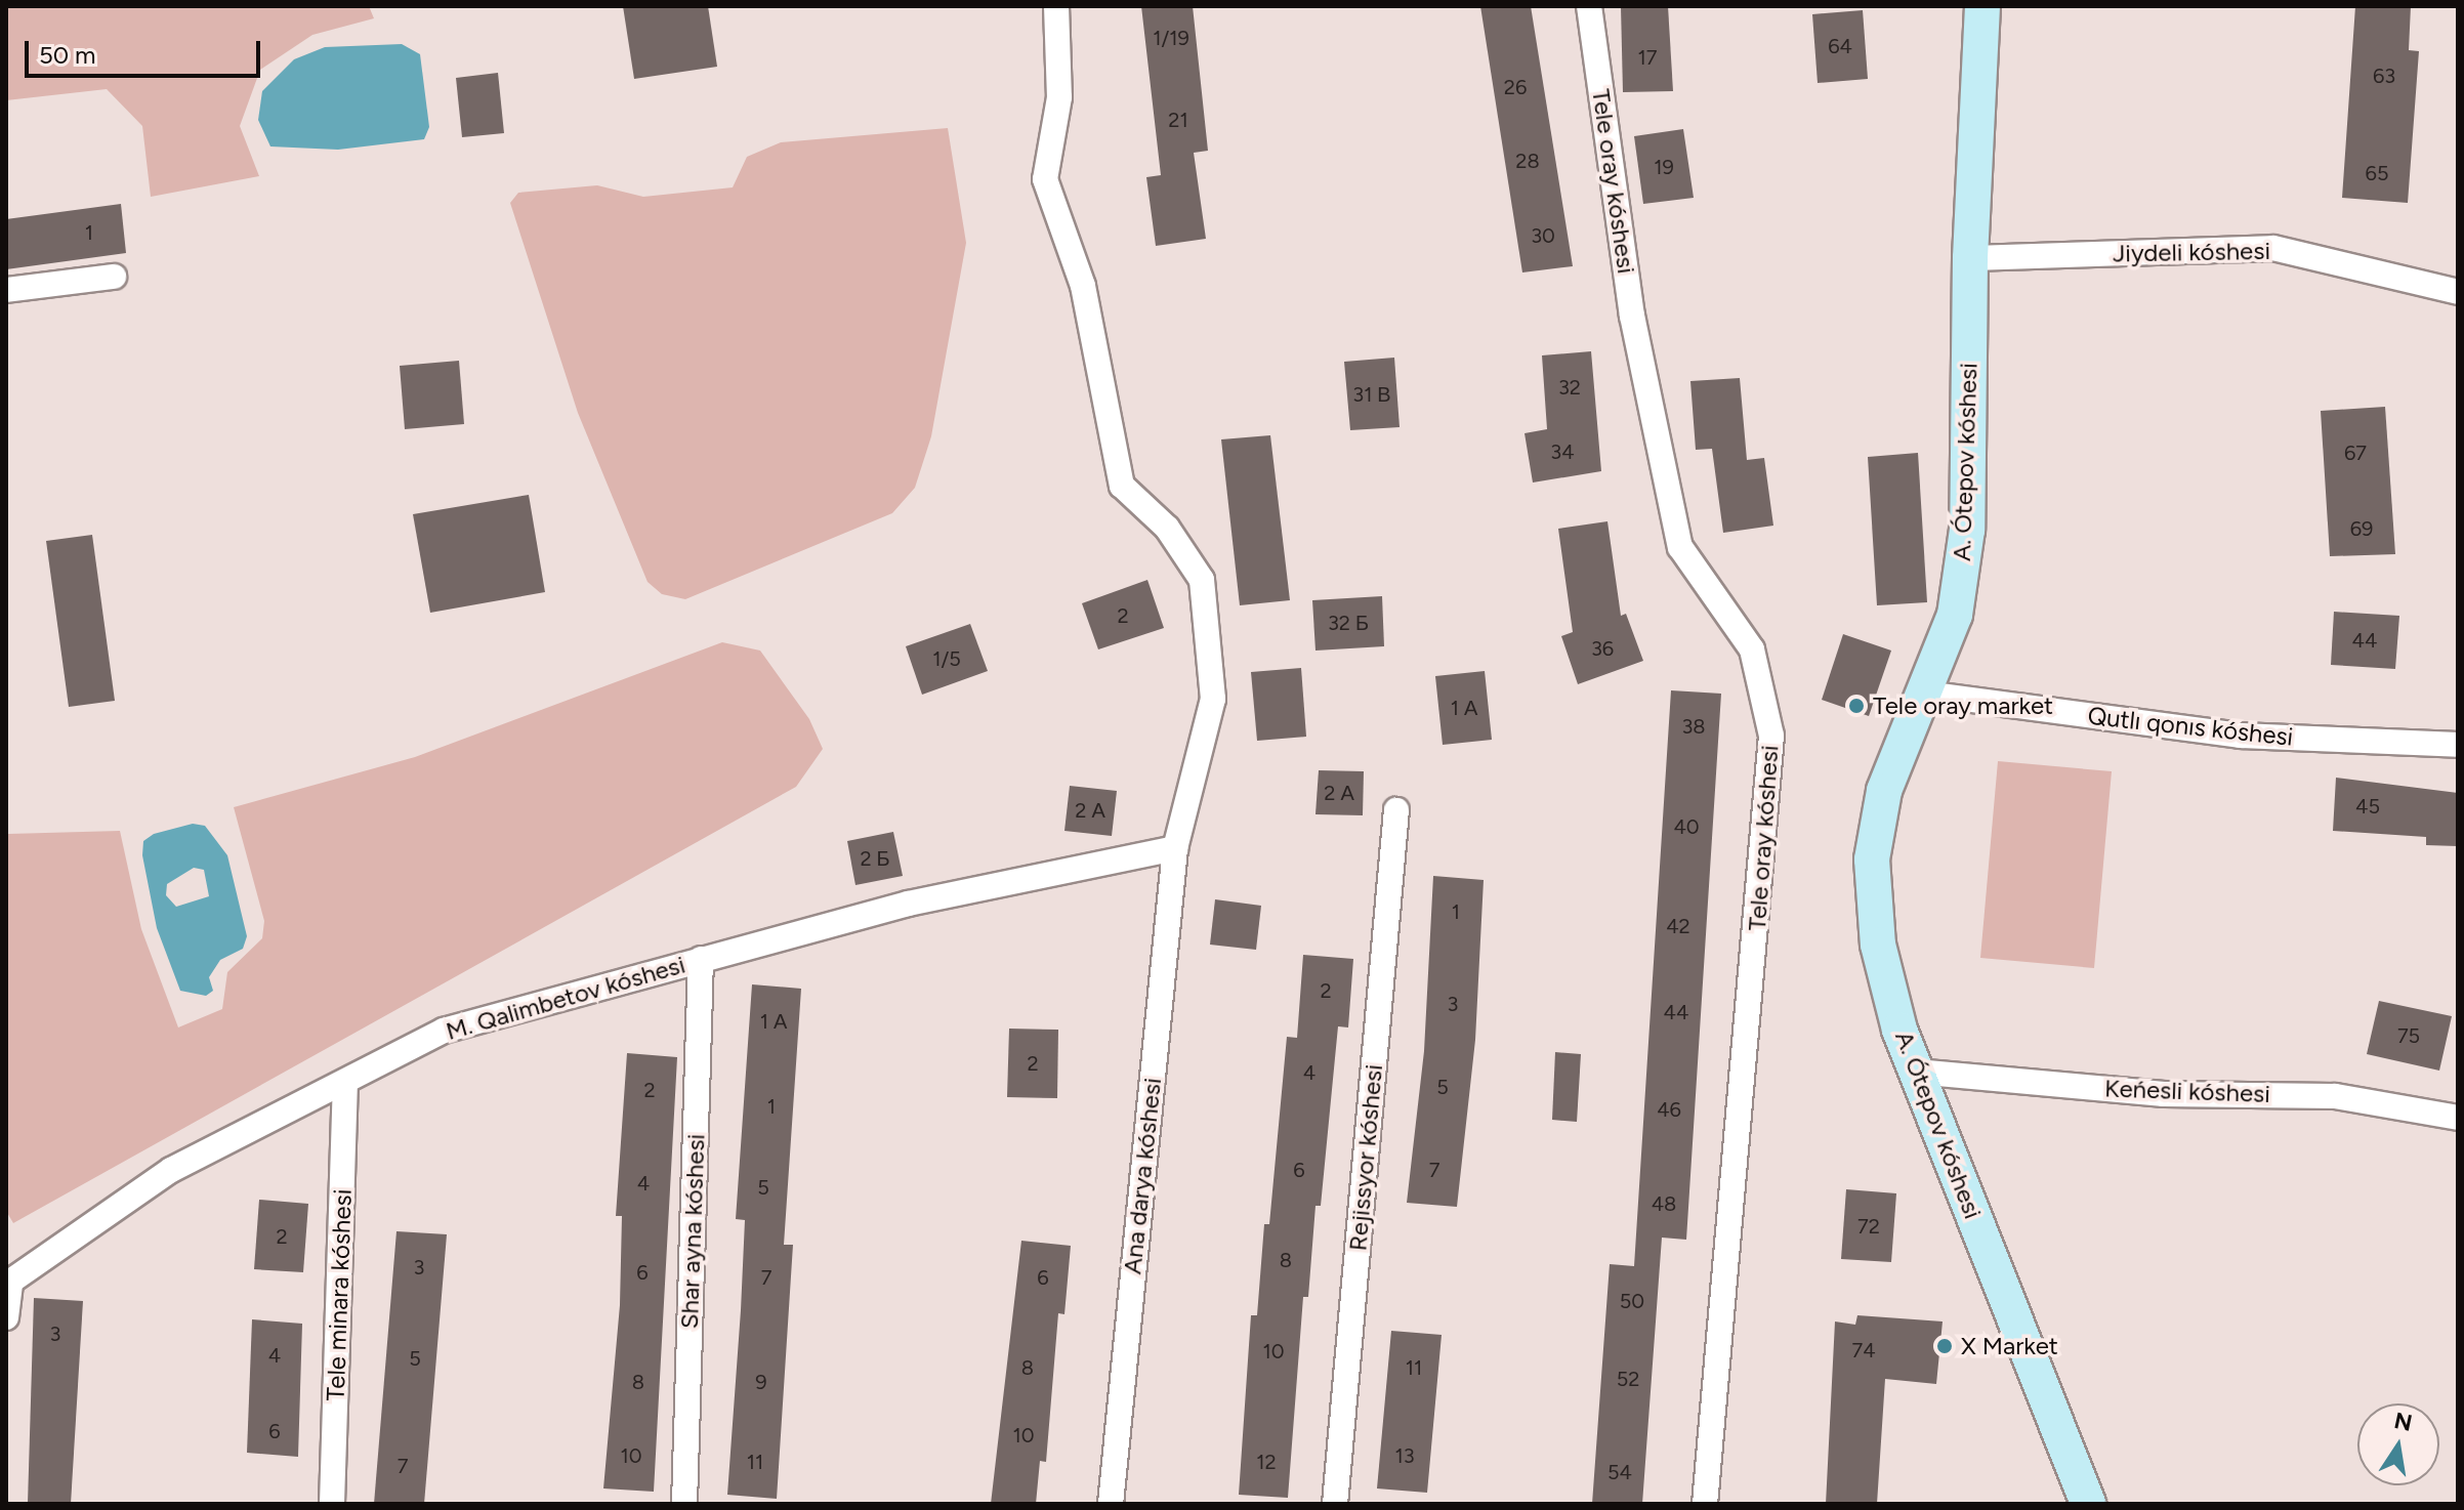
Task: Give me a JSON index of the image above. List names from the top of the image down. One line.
{"streets":{"street":["Tele oray kóshesi","Jiydeli kóshesi","A. Ótepov kóshesi","Qutlı qonıs kóshesi","M. Qalimbetov kóshesi","Keńesli kóshesi","Rejissyor kóshesi","Ana darya kóshesi","Shar ayna kóshesi","Tele minara kóshesi"]},"crossings":[["Jiydeli kóshesi","A. Ótepov kóshesi"],["A. Ótepov kóshesi","Qutlı qonıs kóshesi"],["A. Ótepov kóshesi","Keńesli kóshesi"],["M. Qalimbetov kóshesi","Ana darya kóshesi"],["M. Qalimbetov kóshesi","Shar ayna kóshesi"],["M. Qalimbetov kóshesi","Tele minara kóshesi"]],"places":["Tele oray market","X Market"],"house_numbers":["1/19","64","17","63","26","21","28","19","65","1","30","32","31 В","34","67","69","2","32 Б","44","36","1/5","1 А","38","2 А","45","2 А","40","2 Б","1","42","2","3","44","1 А","75","2","4","5","2","1","46","6","7","4","5","48","72","2","8","3","6","7","6","50","3","74","10","4","5","8","11","52","8","9","6","10","10","13","11","12","7","54"],"scale_bar":"50 m","north":"top"}
